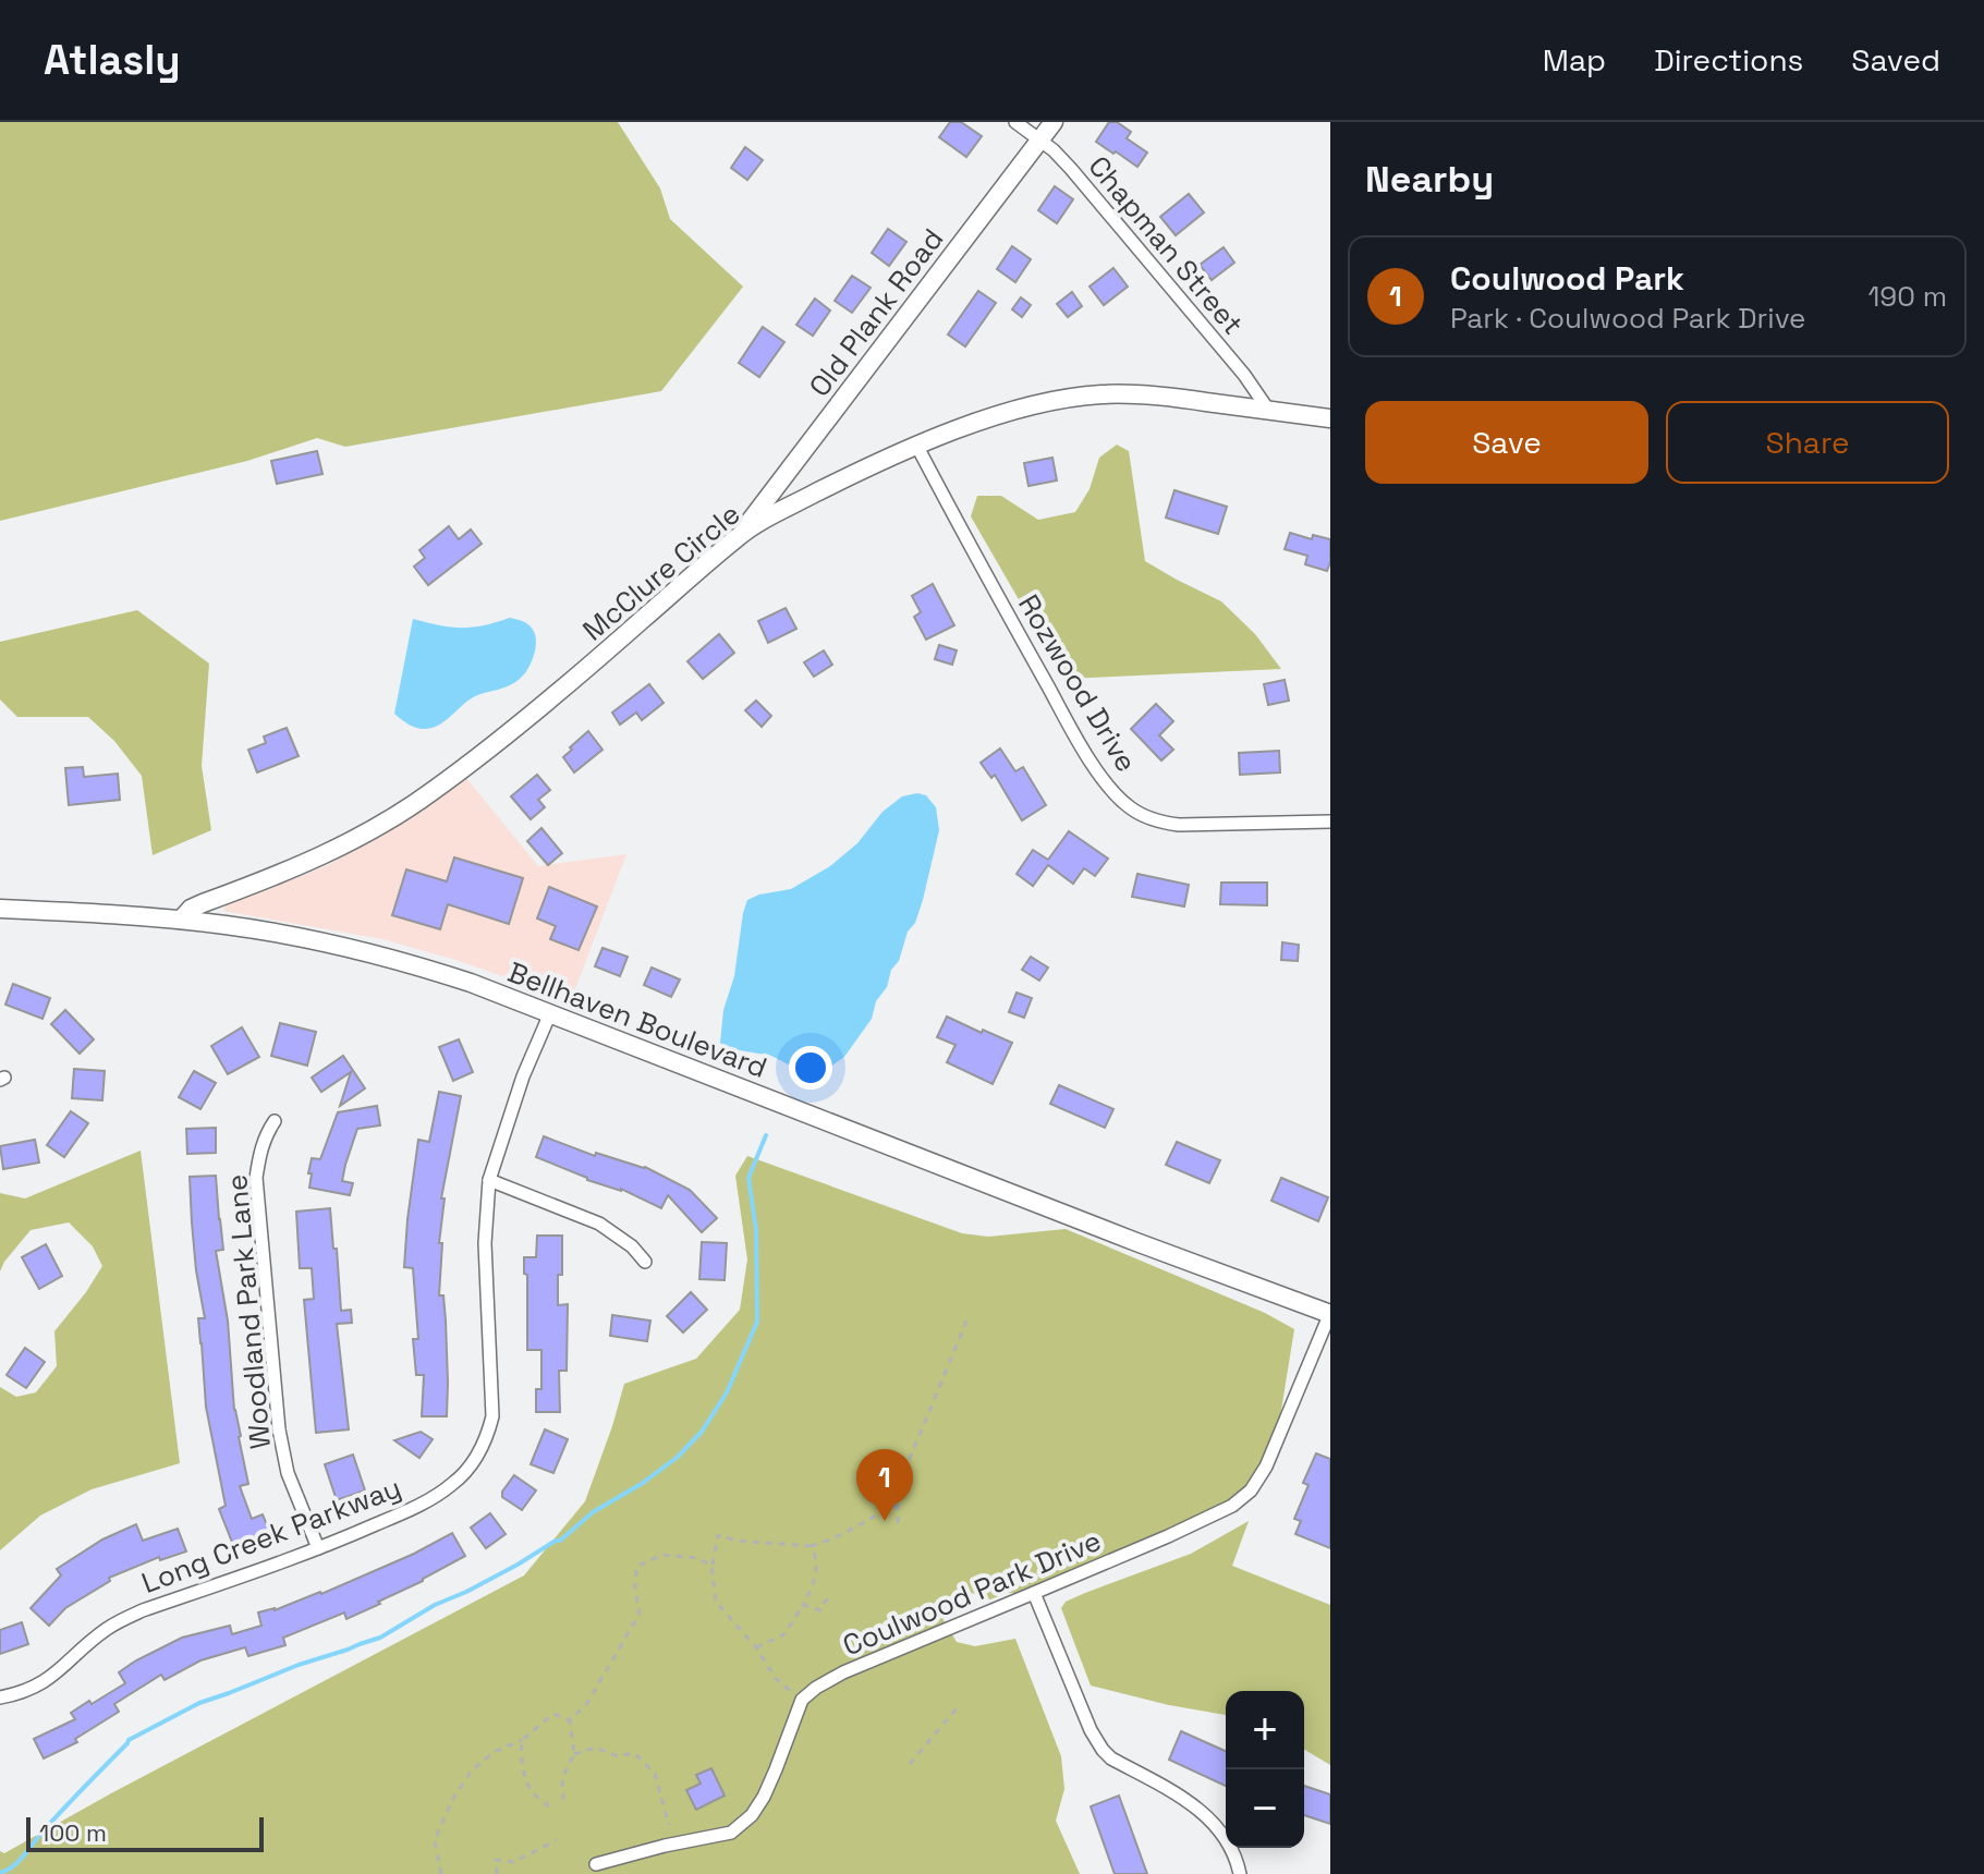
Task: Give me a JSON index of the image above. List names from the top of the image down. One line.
{"streets":{"street":["Chapman Street","Old Plank Road","McClure Circle","Rozwood Drive","Bellhaven Boulevard","Woodland Park Lane","Long Creek Parkway","Coulwood Park Drive"]},"crossings":[["Chapman Street","Old Plank Road"],["Chapman Street","McClure Circle"],["Old Plank Road","McClure Circle"],["McClure Circle","Rozwood Drive"],["McClure Circle","Bellhaven Boulevard"],["Bellhaven Boulevard","Long Creek Parkway"],["Bellhaven Boulevard","Coulwood Park Drive"],["Woodland Park Lane","Long Creek Parkway"]],"scale_bar":"100 m","page":{"header":"Atlasly","nav":["Map","Directions","Saved"],"heading":"Nearby","list":[{"mark":"1","name":"Coulwood Park","note":"Park · Coulwood Park Drive","value":"190 m"}],"buttons":["Save","Share"],"pins":"1","map_buttons":["+","−"],"scale":"100 m"}}
